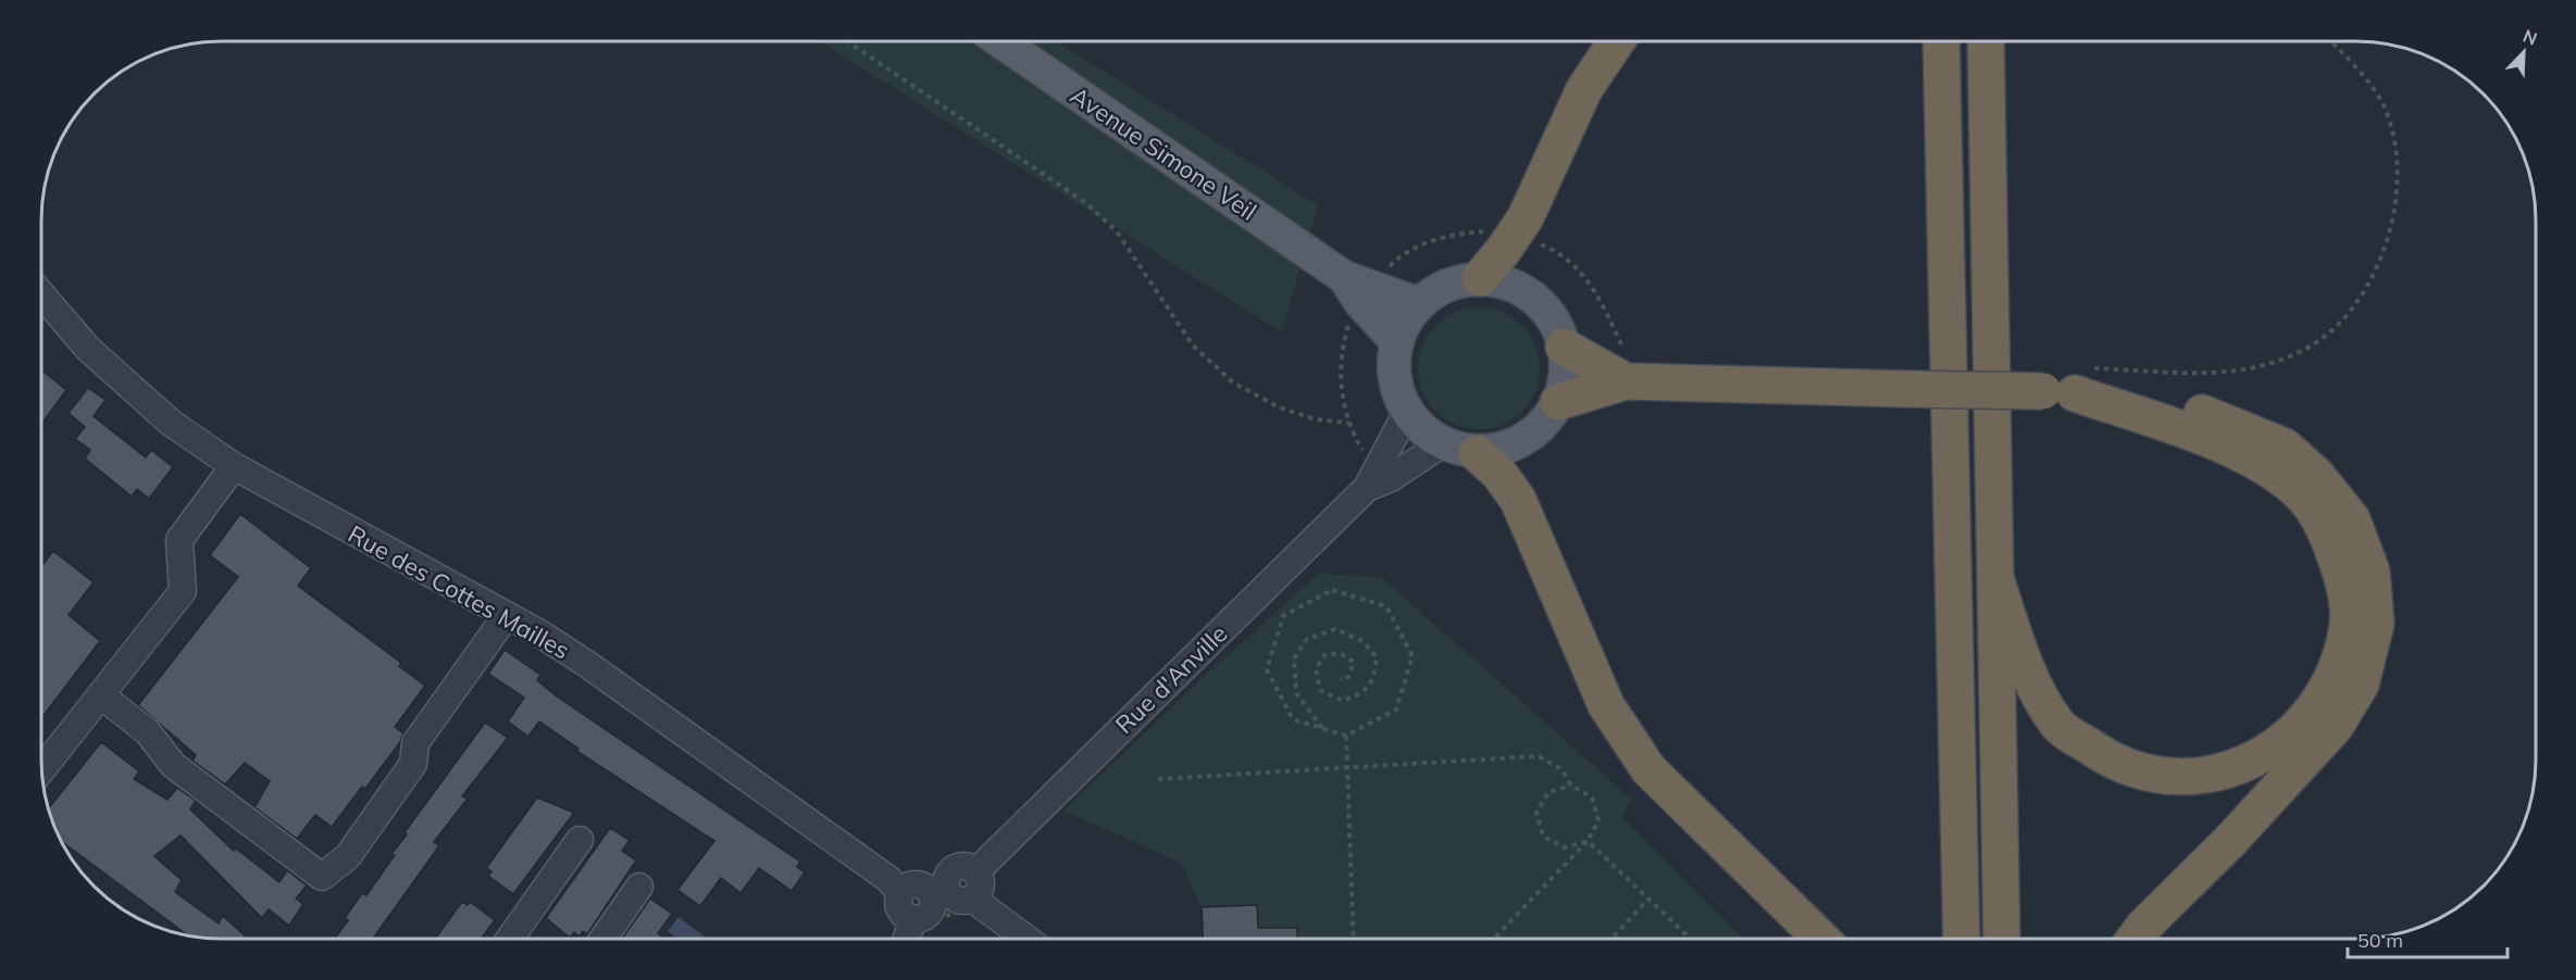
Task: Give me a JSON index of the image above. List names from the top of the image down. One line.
{"streets":{"main road":["Avenue Simone Veil"],"street":["Rue des Cottes Mailles","Rue d'Anville"]},"crossings":[["Avenue Simone Veil","Rue d'Anville"],["Rue des Cottes Mailles","Rue d'Anville"]],"scale_bar":"50 m","north":"top right"}
